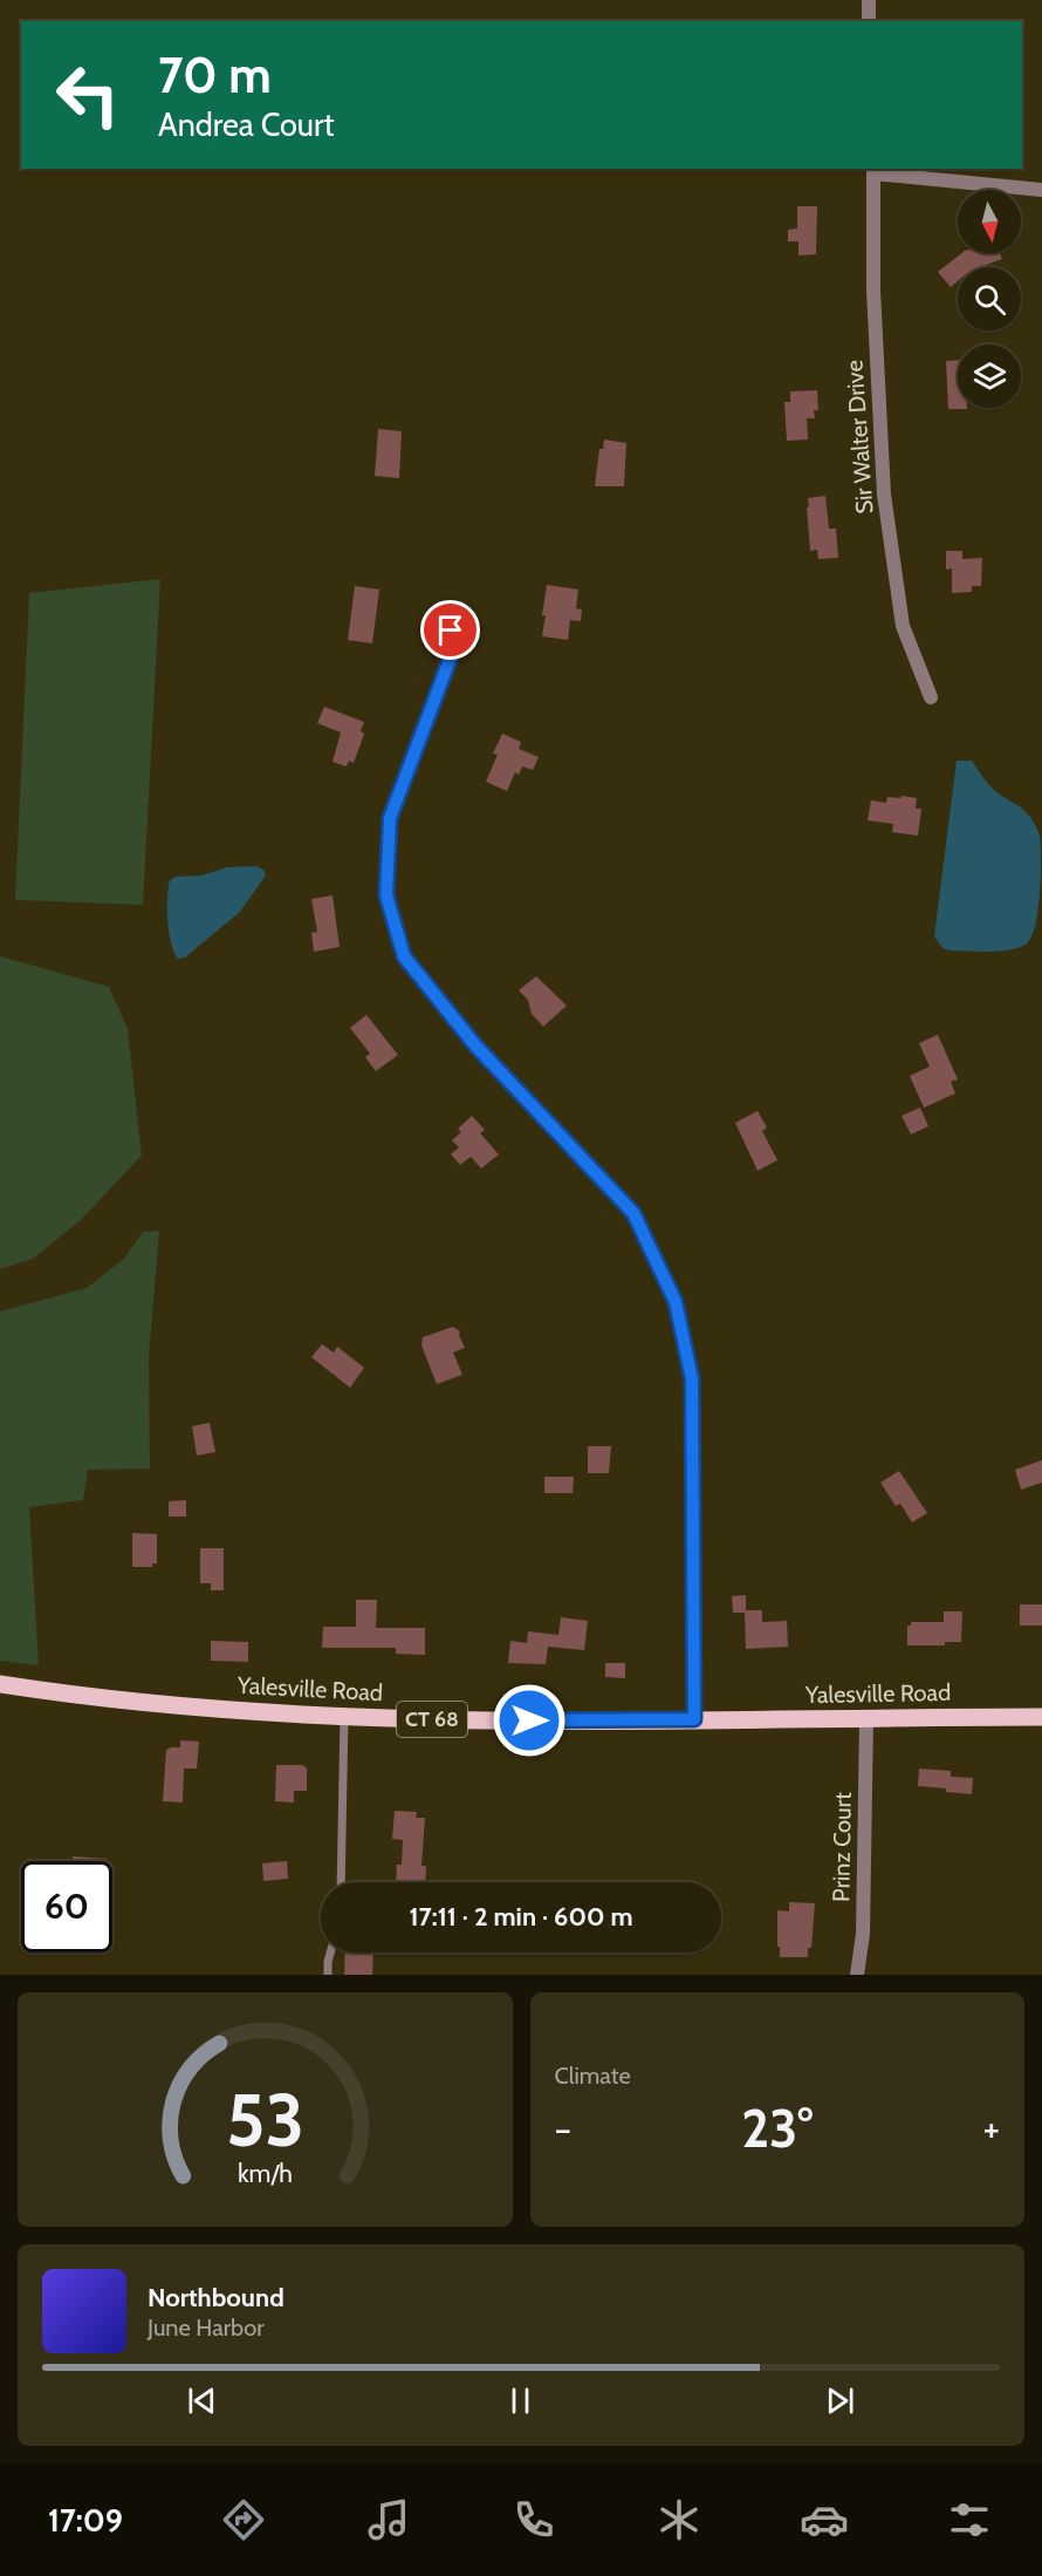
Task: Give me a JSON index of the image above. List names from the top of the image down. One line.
{"streets":{"main road":["Yalesville Road","CT 68"],"street":["Sir Walter Drive","Prinz Court"]},"crossings":[["Yalesville Road","Prinz Court"]],"north":"bottom","page":{"turn":["70 m","Andrea Court"],"limit":"60","trip":"17:11 · 2 min · 600 m","tile":"Climate","heat":["−","23°","+"],"song":["Northbound","June Harbor"],"tabs":"17:09","gauge":["53","km/h"]}}
